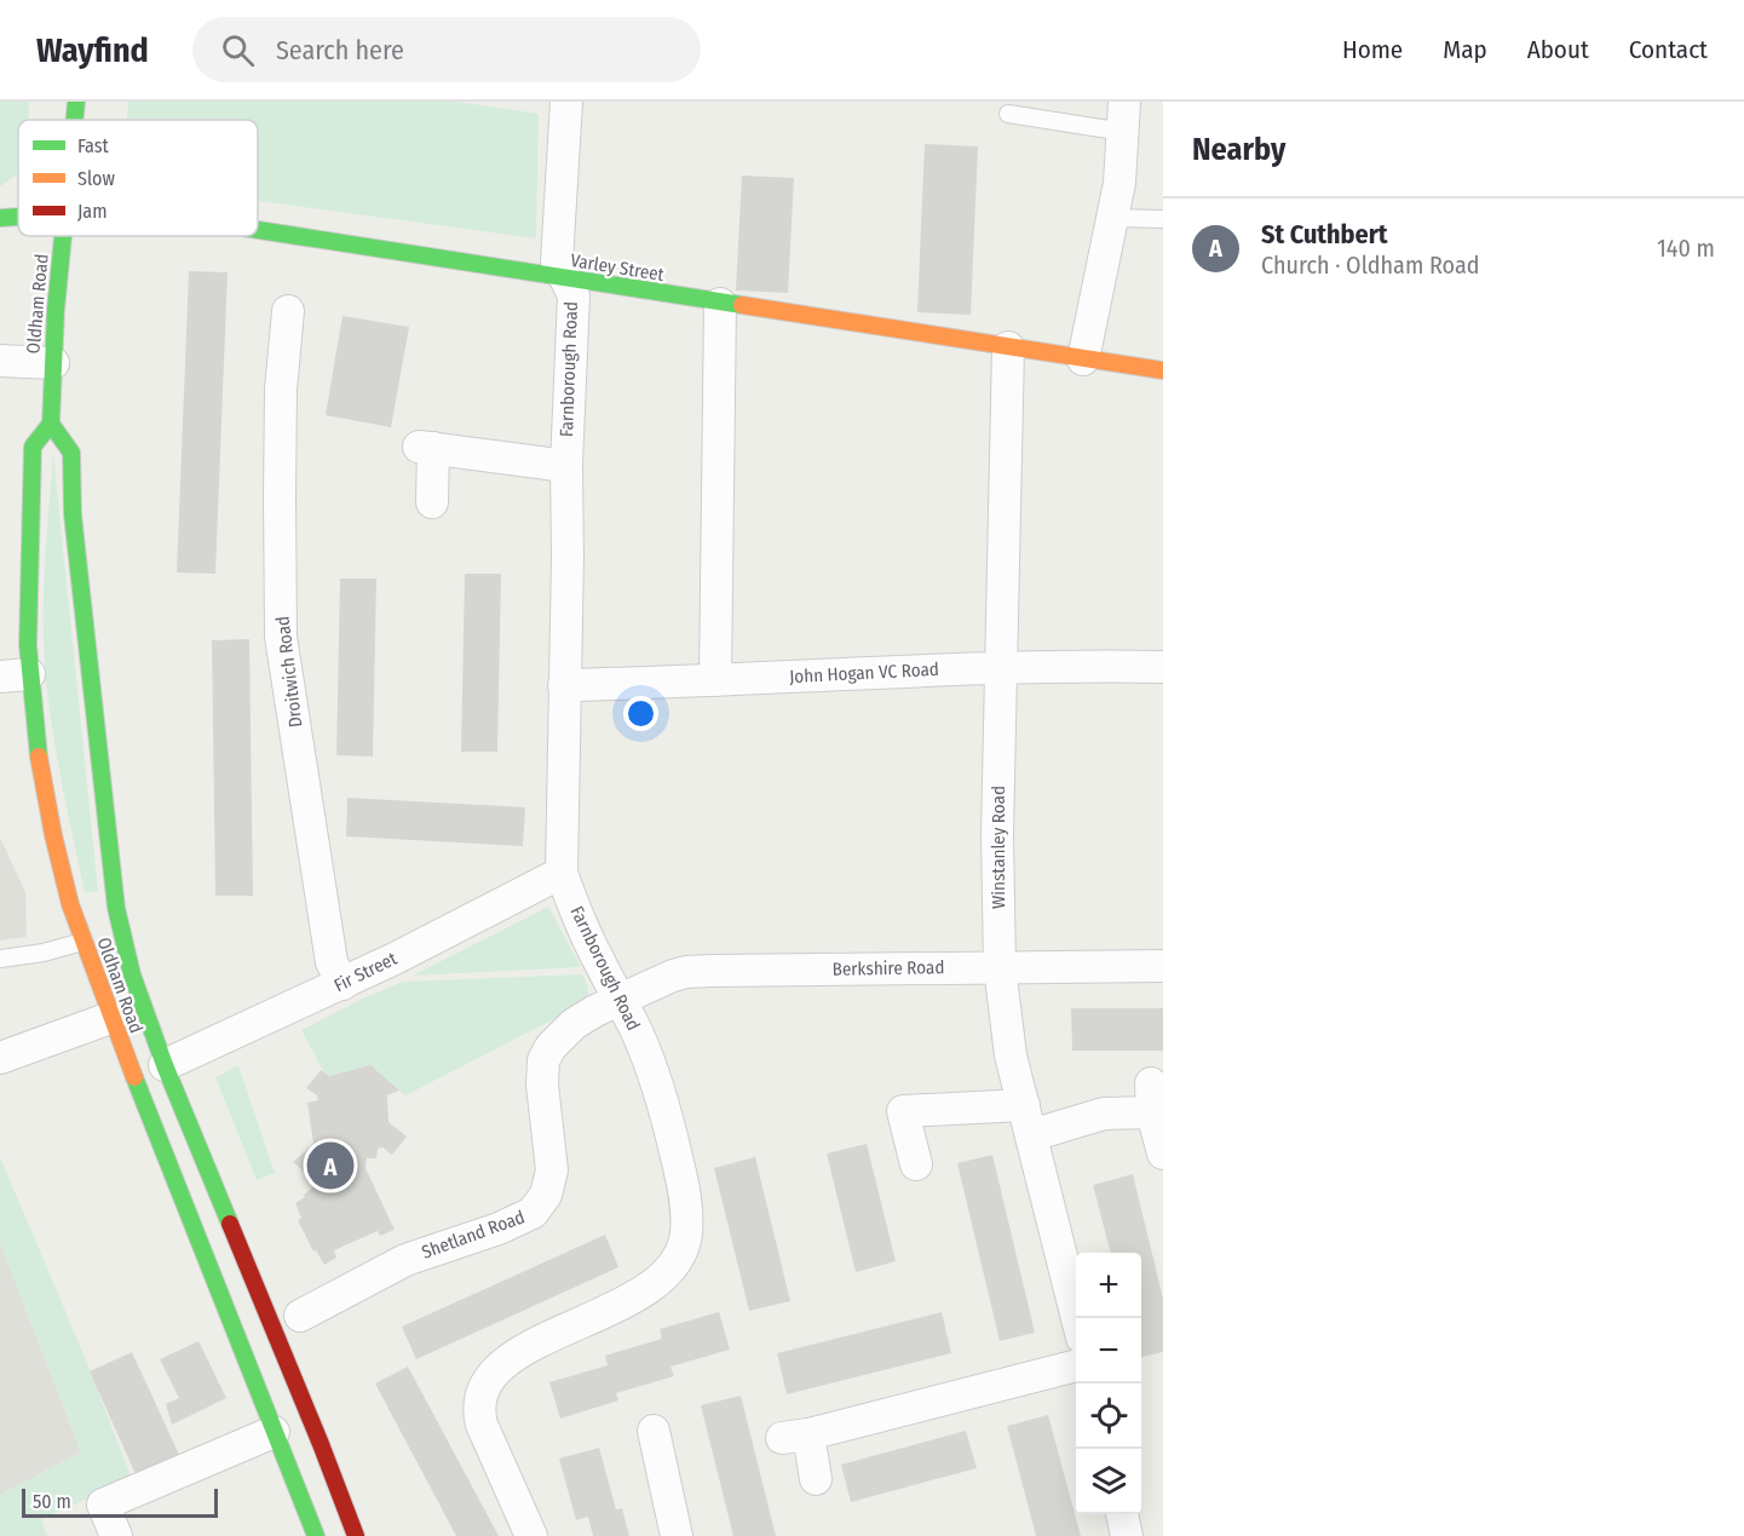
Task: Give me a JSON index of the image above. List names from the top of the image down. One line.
{"streets":{"main road":["Varley Street","Oldham Road"],"street":["Farnborough Road","Droitwich Road","John Hogan VC Road","Winstanley Road","Berkshire Road","Fir Street","Shetland Road"]},"crossings":[["Varley Street","Farnborough Road"],["Varley Street","Winstanley Road"],["Oldham Road","Fir Street"],["Farnborough Road","John Hogan VC Road"],["Farnborough Road","Berkshire Road"],["Farnborough Road","Fir Street"],["Farnborough Road","Shetland Road"],["Droitwich Road","Fir Street"],["John Hogan VC Road","Winstanley Road"],["Winstanley Road","Berkshire Road"],["Berkshire Road","Shetland Road"]],"legend":["Fast","Slow","Jam"],"scale_bar":"50 m","page":{"header":"Wayfind","search":"Search here","nav":["Home","Map","About","Contact"],"heading":"Nearby","list":[{"mark":"A","name":"St Cuthbert","note":"Church · Oldham Road","value":"140 m"}],"pins":"A","map_buttons":["+","−"],"scale":"50 m"}}
